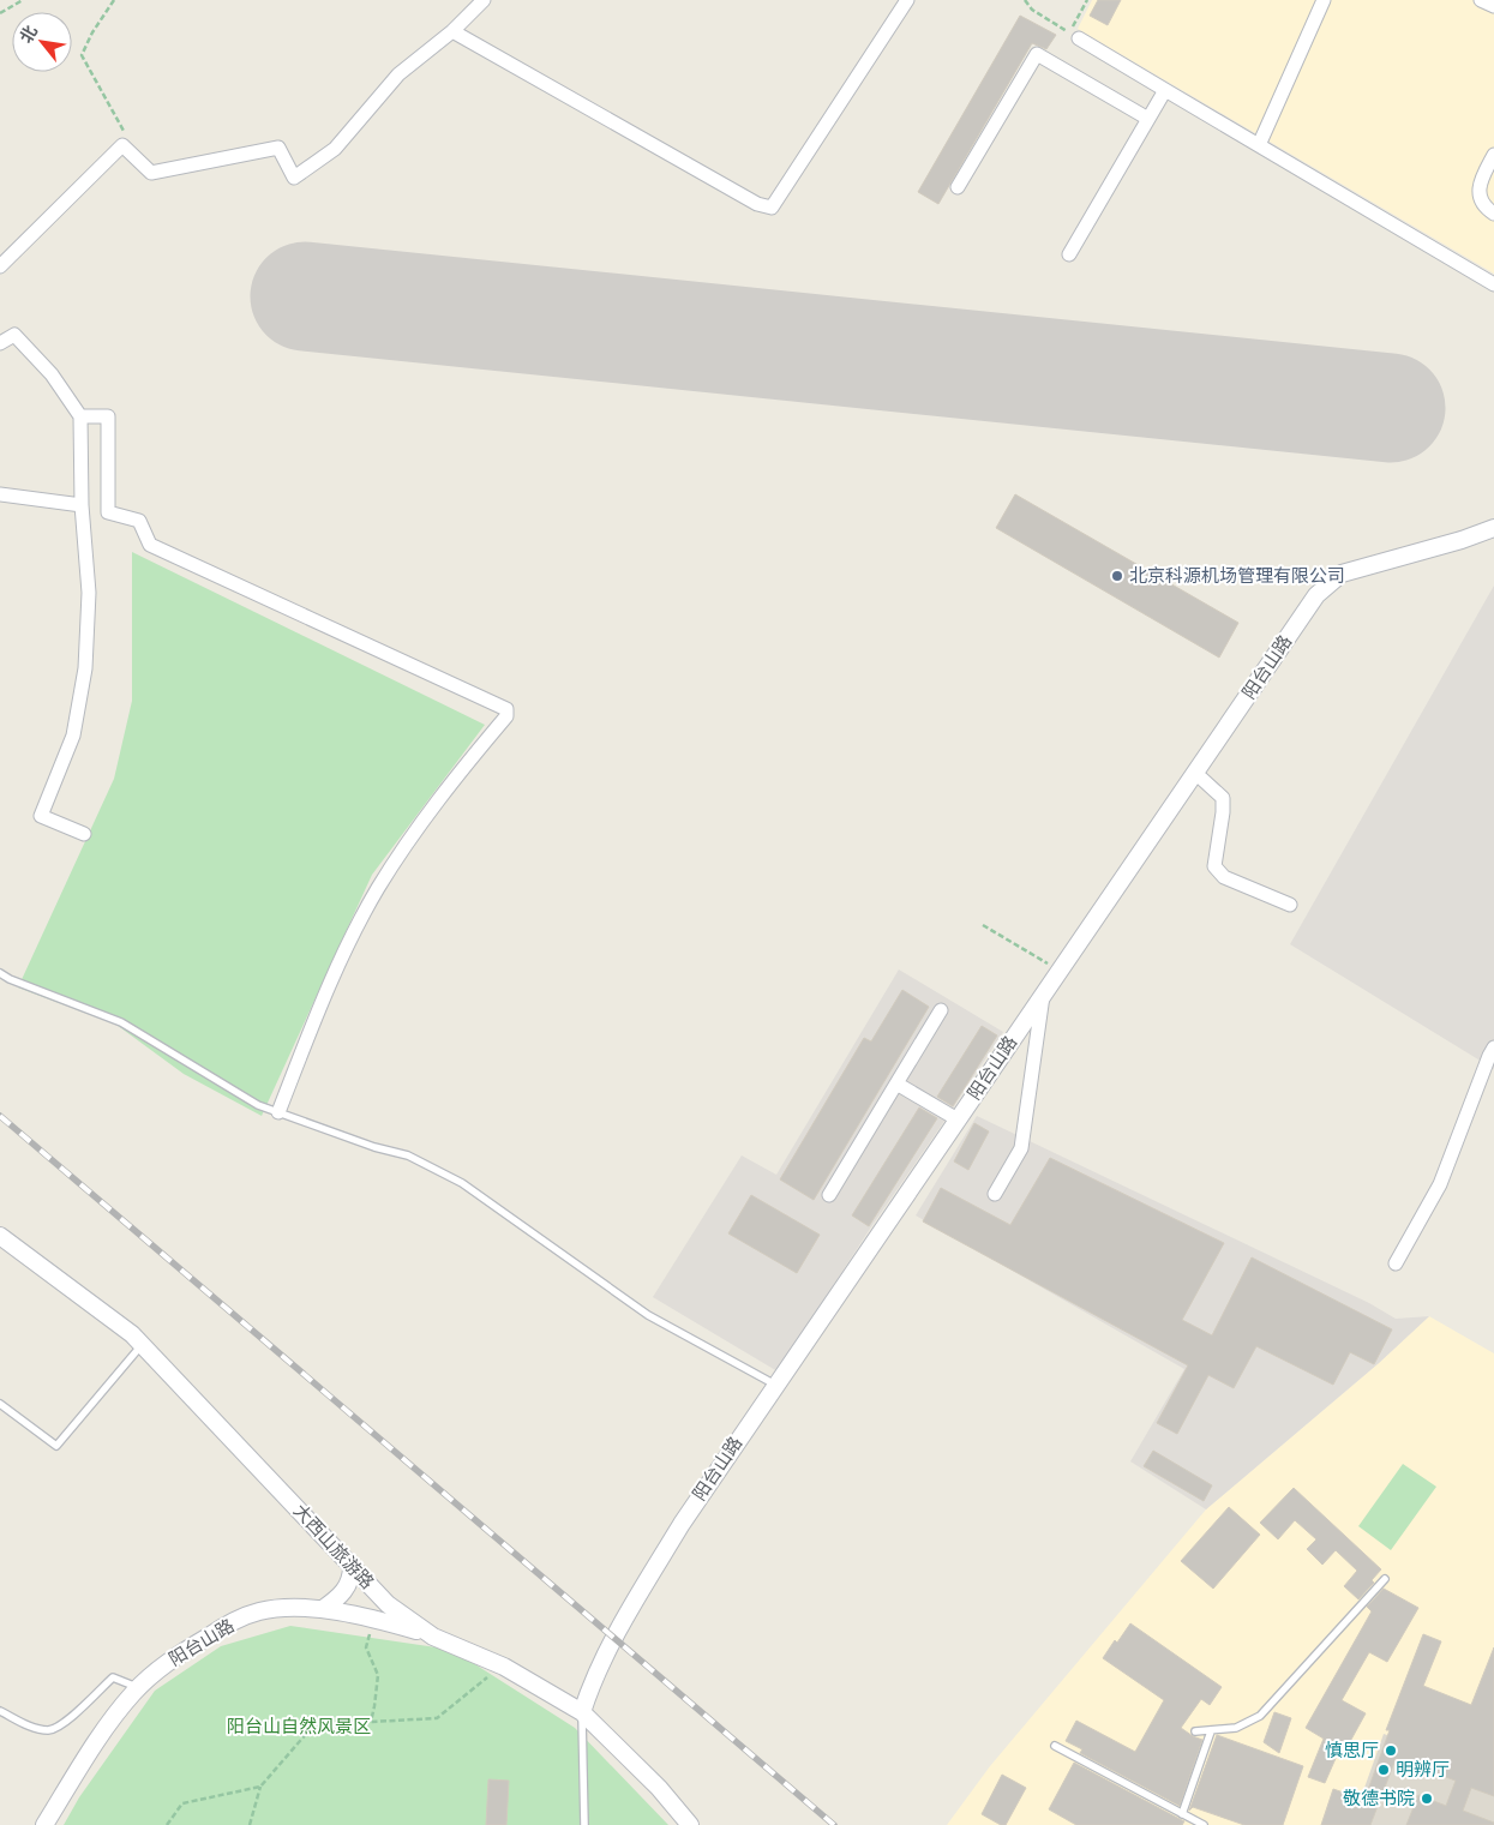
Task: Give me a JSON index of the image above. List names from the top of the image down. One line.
{"streets":{"street":["阳台山路","大西山旅游路"]},"crossings":[["阳台山路","大西山旅游路"]],"parks":["阳台山自然风景区"],"places":["北京科源机场管理有限公司","慎思厅","明辨厅","敬德书院"],"north":"top left"}
